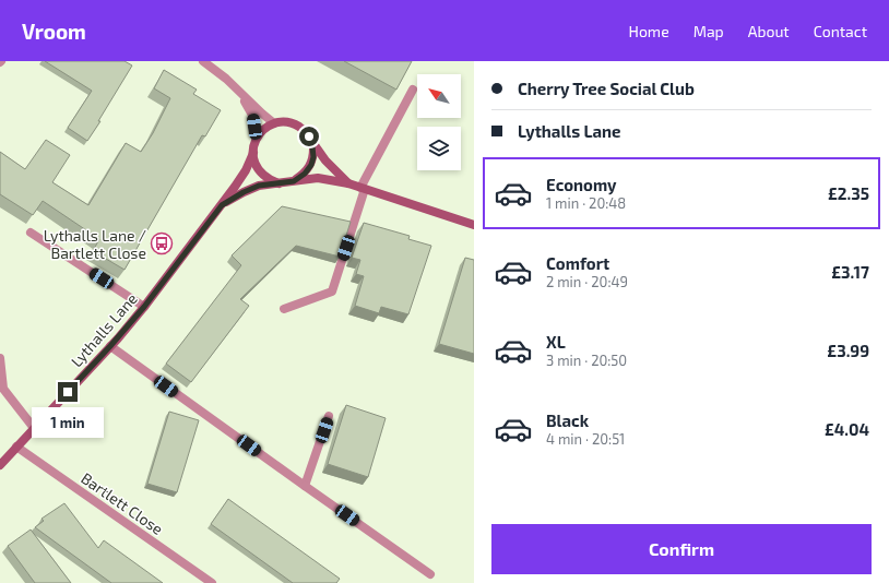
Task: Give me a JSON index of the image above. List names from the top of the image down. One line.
{"streets":{"street":["Lythalls Lane","Bartlett Close"]},"crossings":[["Lythalls Lane","Bartlett Close"]],"places":{"bus stop":["Lythalls Lane / Bartlett Close"]},"north":"top left","page":{"header":"Vroom","nav":["Home","Map","About","Contact"],"banner":["Cherry Tree Social Club","Lythalls Lane"],"list":[{"name":"Economy","note":"1 min · 20:48","value":"£2.35"},{"name":"Comfort","note":"2 min · 20:49","value":"£3.17"},{"name":"XL","note":"3 min · 20:50","value":"£3.99"},{"name":"Black","note":"4 min · 20:51","value":"£4.04"}],"bubble":"1 min","buttons":"Confirm"}}
